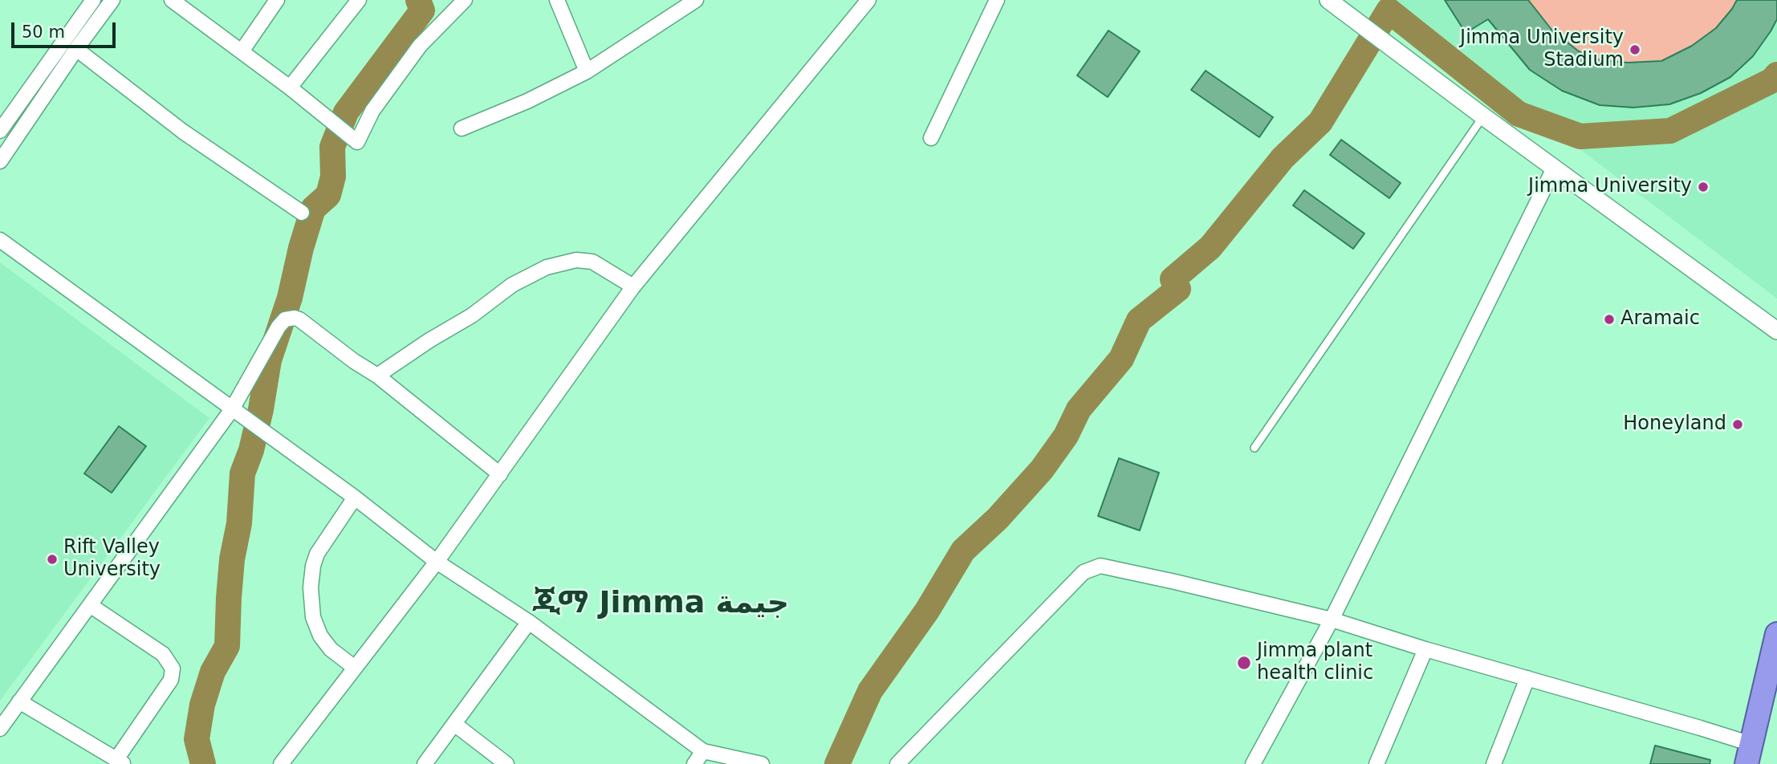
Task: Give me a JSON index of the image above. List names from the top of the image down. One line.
{"districts":["ጂማ Jimma جيمة"],"places":["Jimma University Stadium","Jimma University","Aramaic","Honeyland","Rift Valley University","Jimma plant health clinic"],"scale_bar":"50 m"}
